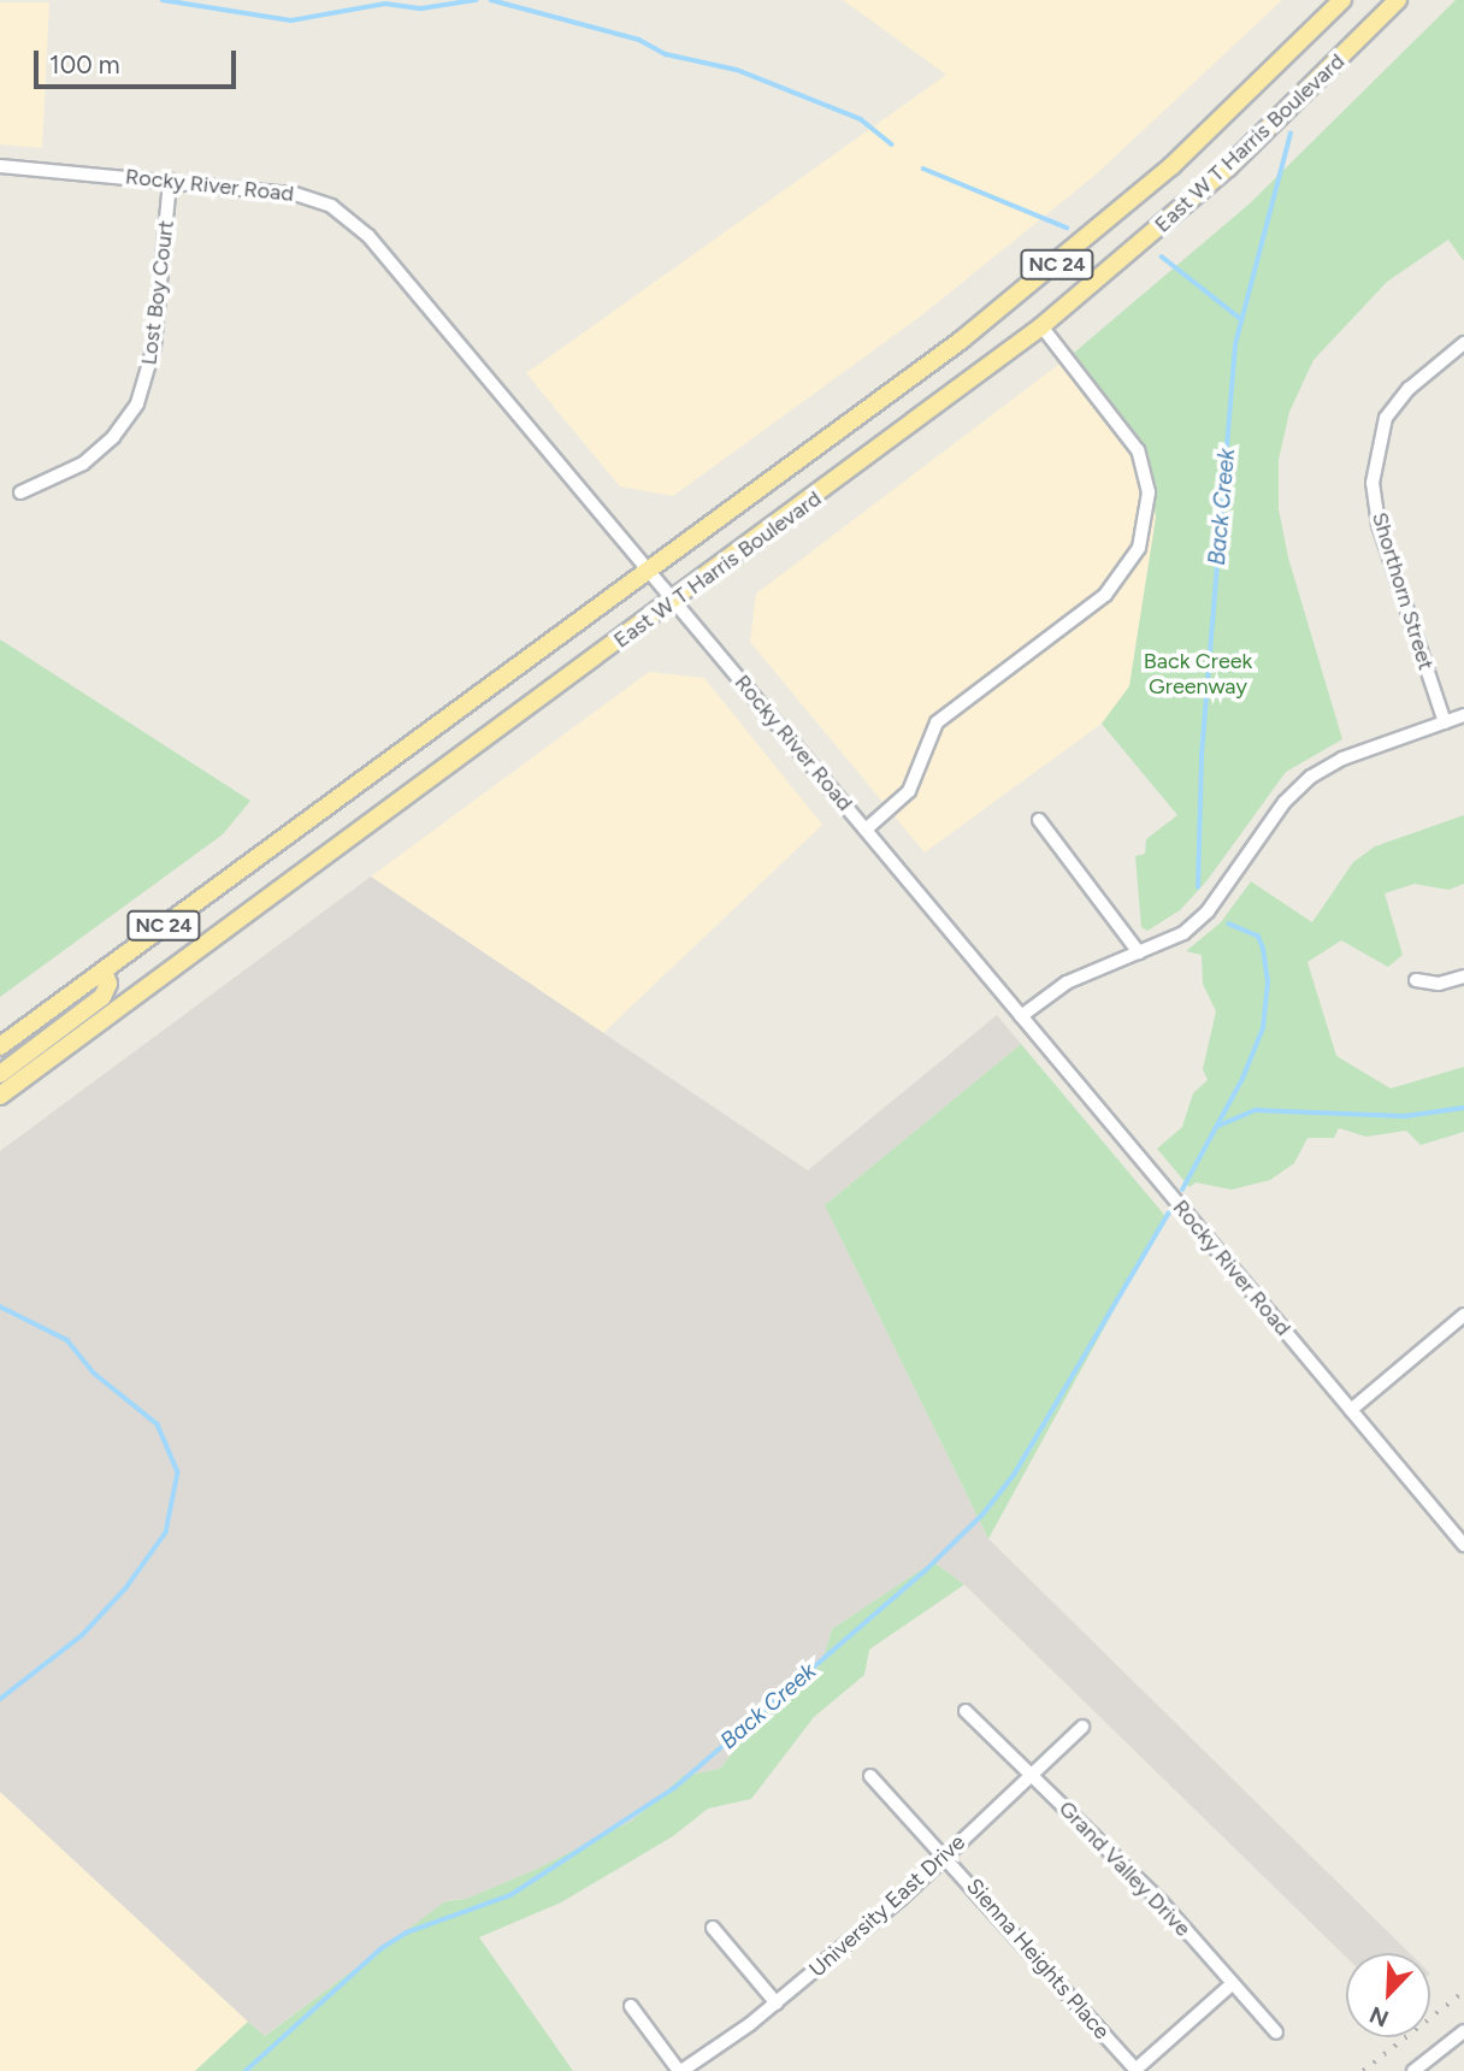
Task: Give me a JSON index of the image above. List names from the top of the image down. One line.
{"streets":{"main road":["East W T Harris Boulevard","NC 24"],"street":["Rocky River Road","Lost Boy Court","Shorthorn Street","Grand Valley Drive","University East Drive","Sienna Heights Place"]},"crossings":[["East W T Harris Boulevard","Rocky River Road"],["Rocky River Road","Lost Boy Court"],["Grand Valley Drive","University East Drive"],["University East Drive","Sienna Heights Place"]],"water":["Back Creek"],"parks":["Back Creek Greenway"],"scale_bar":"100 m","north":"bottom left"}
